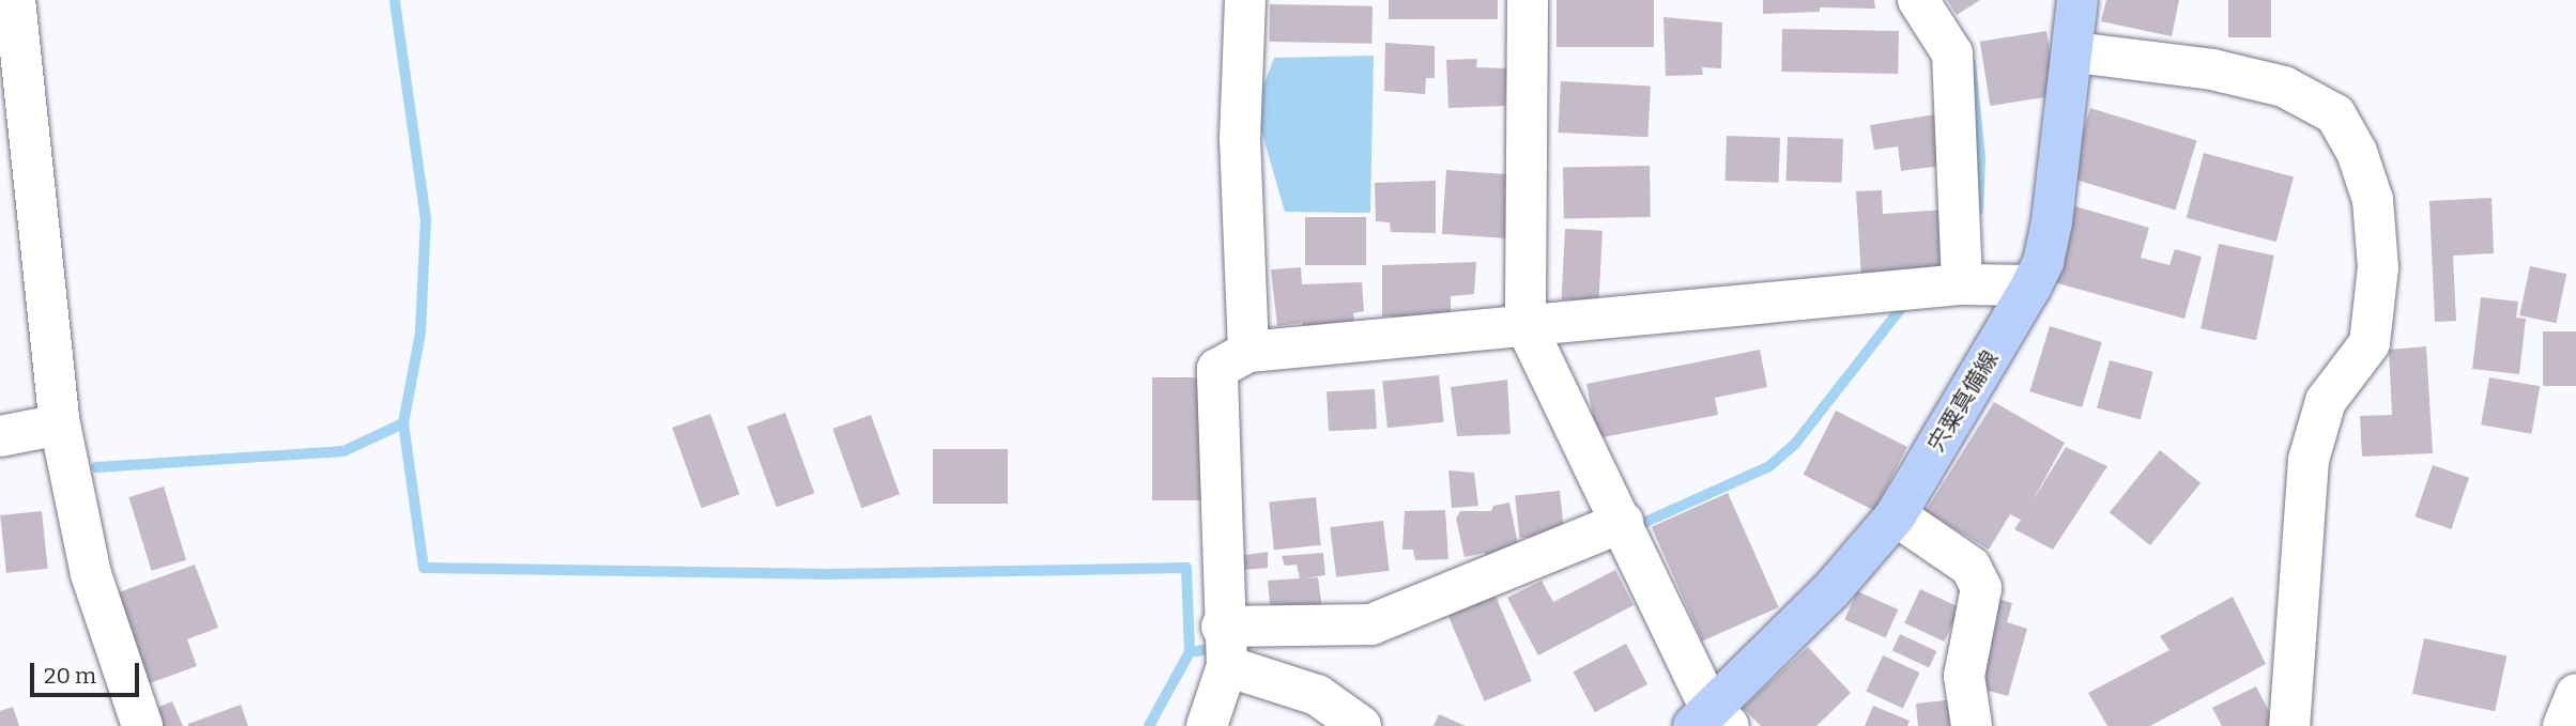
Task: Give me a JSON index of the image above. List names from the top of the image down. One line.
{"streets":{"main road":["宍粟真備線"]},"scale_bar":"20 m"}
